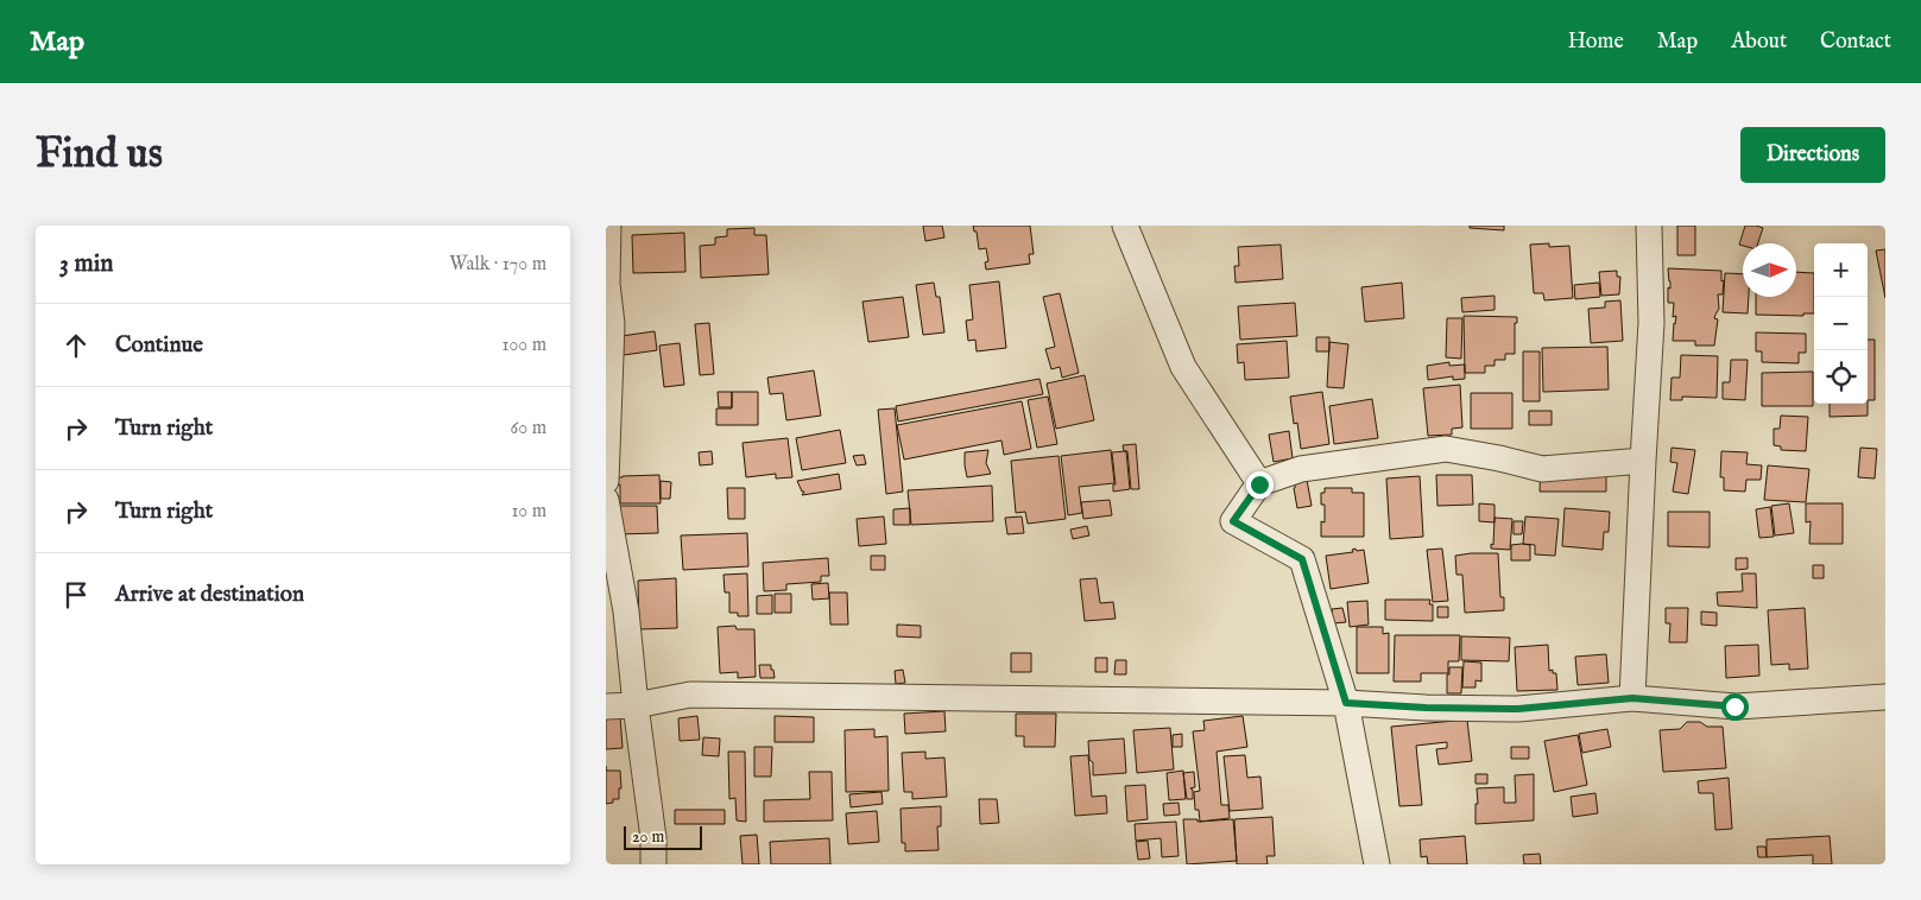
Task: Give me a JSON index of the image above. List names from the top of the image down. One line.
{"scale_bar":"20 m","north":"right","page":{"header":"Map","nav":["Home","Map","About","Contact"],"buttons":"Directions","title":"Find us","heading":["3 min","Walk · 170 m"],"map_buttons":["+","−"],"list":[["Continue","100 m"],["Turn right","60 m"],["Turn right","10 m"],"Arrive at destination"],"scale":"20 m"}}
